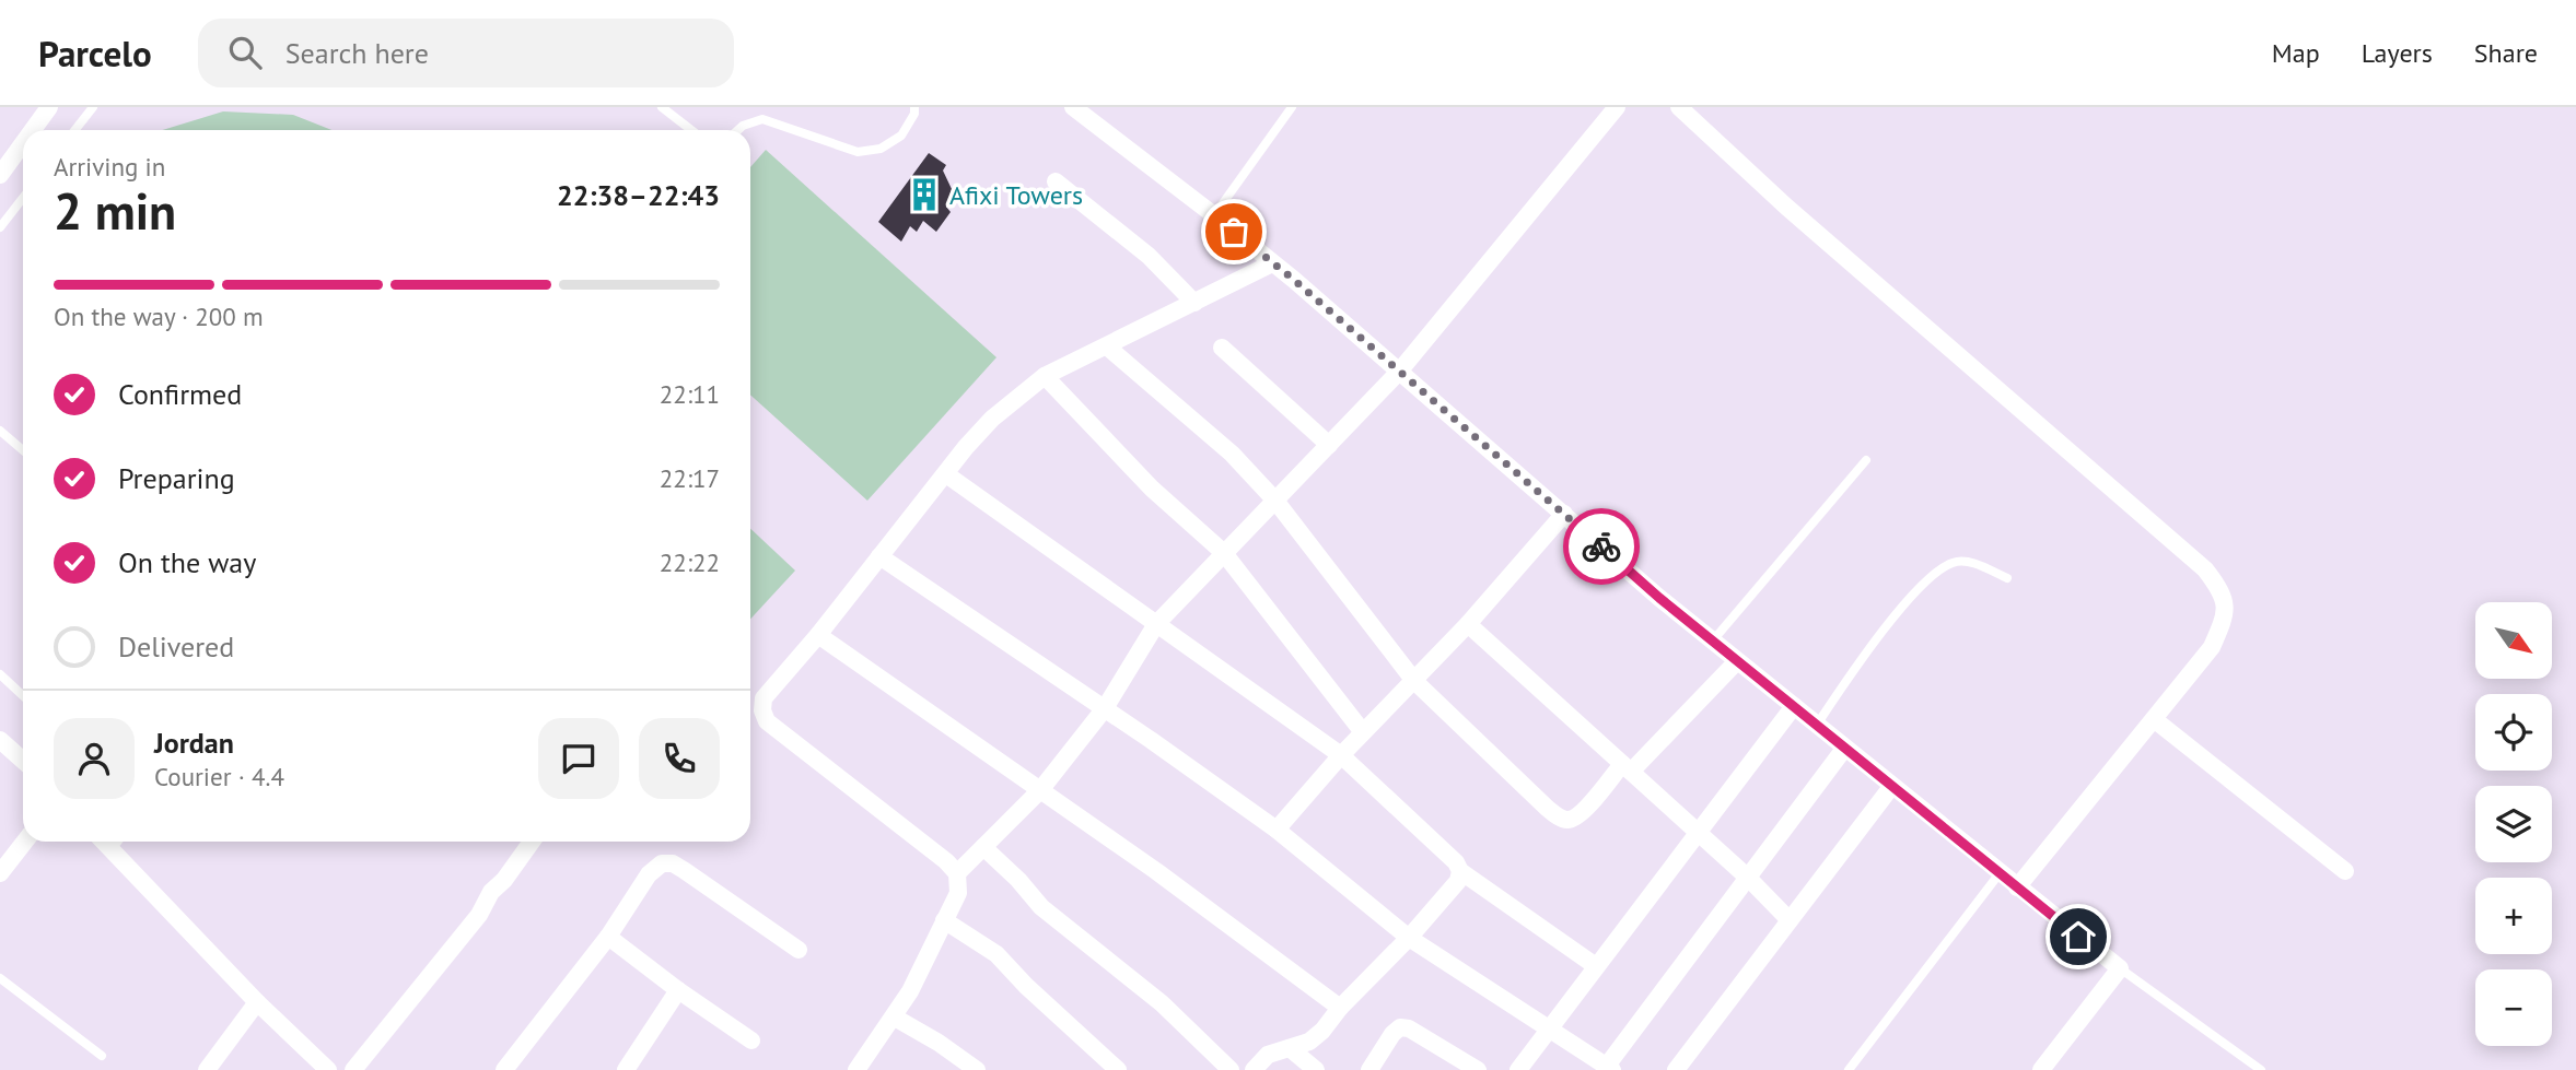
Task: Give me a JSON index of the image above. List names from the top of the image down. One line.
{"places":{"building":["Afixi Towers"]},"north":"bottom right","page":{"header":"Parcelo","search":"Search here","nav":["Map","Layers","Share"],"heading":["2 min","Arriving in","22:38–22:43"],"panel":["Jordan","Courier · 4.4"],"bar":"On the way · 200 m","list":[["Confirmed","22:11"],["Preparing","22:17"],["On the way","22:22"],"Delivered"],"map_buttons":["+","−"]}}
